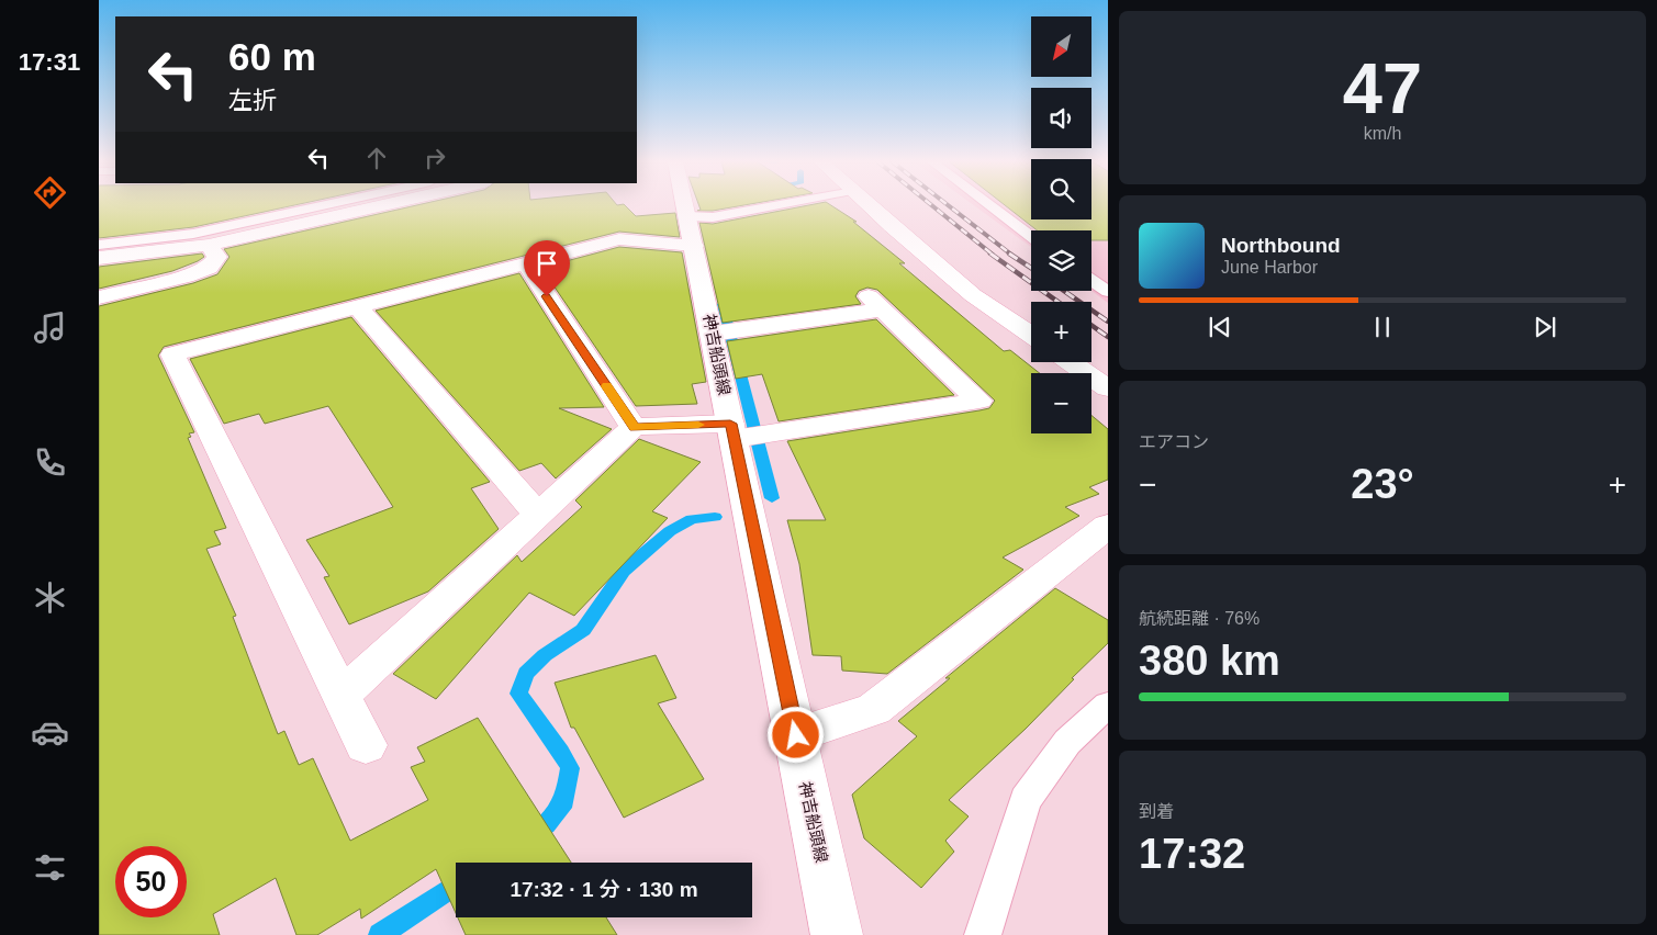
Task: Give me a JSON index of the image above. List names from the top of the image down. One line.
{"streets":{"street":["神吉船頭線"]},"north":"bottom left","page":{"tabs":"17:31","tile":[["47","km/h"],"エアコン",["航続距離 · 76%","380 km"],["到着","17:32"]],"map_buttons":["+","−"],"turn":["60 m","左折"],"song":["Northbound","June Harbor"],"heat":["−","23°","+"],"limit":"50","trip":"17:32 · 1 分 · 130 m"}}
